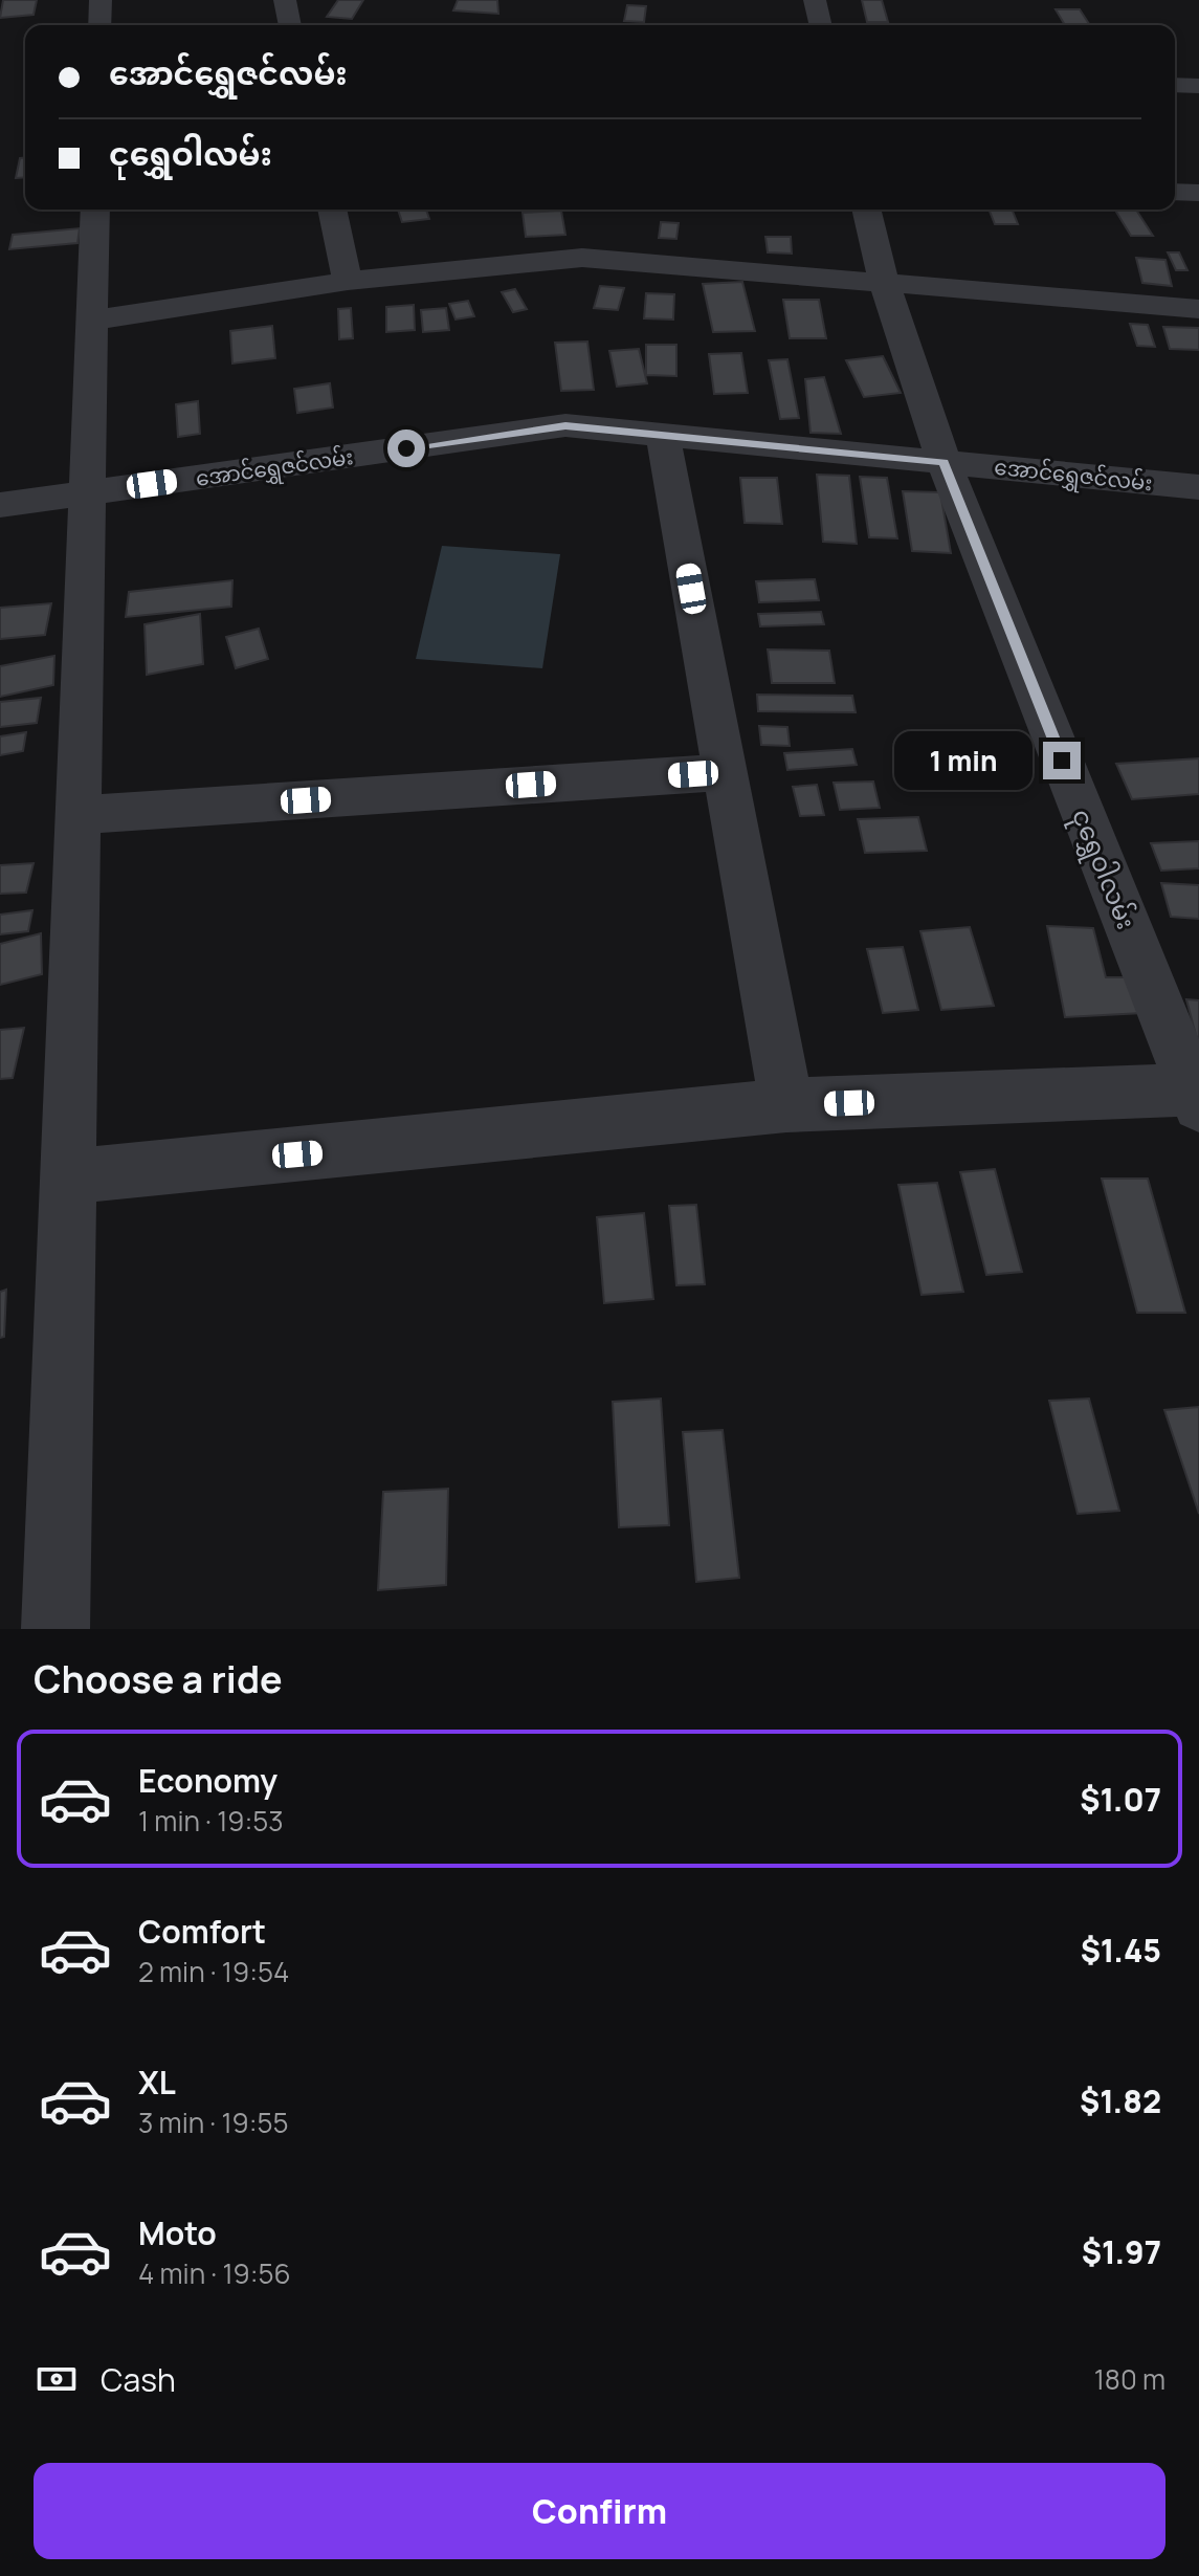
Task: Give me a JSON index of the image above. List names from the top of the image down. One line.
{"streets":{"street":["အောင်ရွှေဇင်လမ်း","ငုရွှေဝါလမ်း"]},"crossings":[["အောင်ရွှေဇင်လမ်း","ငုရွှေဝါလမ်း"]],"page":{"banner":["အောင်ရွှေဇင်လမ်း","ငုရွှေဝါလမ်း"],"bubble":"1 min","heading":"Choose a ride","list":[{"name":"Economy","note":"1 min · 19:53","value":"$1.07"},{"name":"Comfort","note":"2 min · 19:54","value":"$1.45"},{"name":"XL","note":"3 min · 19:55","value":"$1.82"},{"name":"Moto","note":"4 min · 19:56","value":"$1.97"}],"pay":["Cash","180 m"],"buttons":"Confirm"}}
